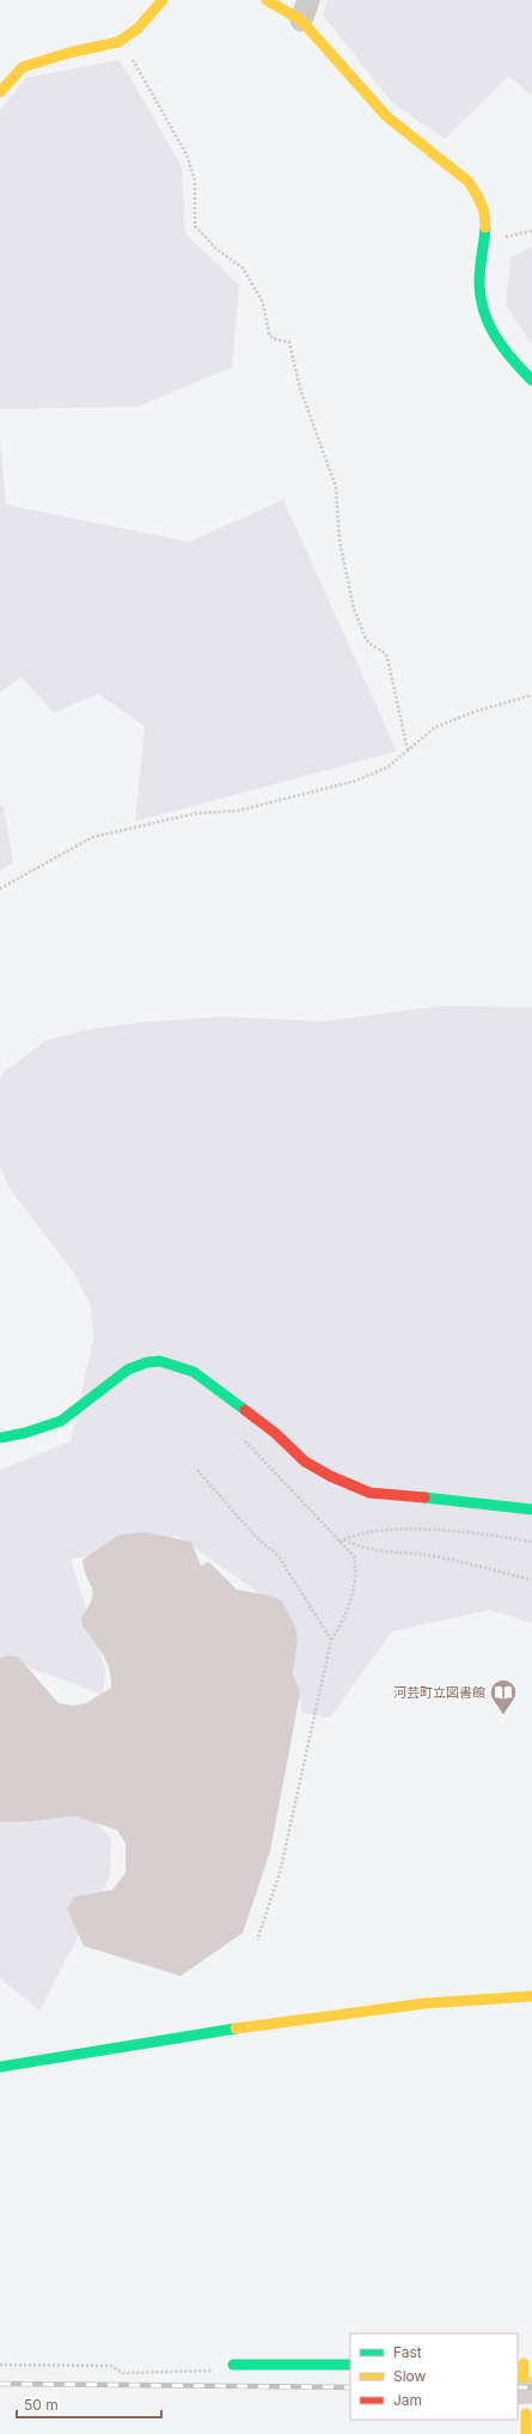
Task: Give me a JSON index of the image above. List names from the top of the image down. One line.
{"places":{"library":["河芸町立図書館"]},"legend":["Fast","Slow","Jam"],"scale_bar":"50 m"}
